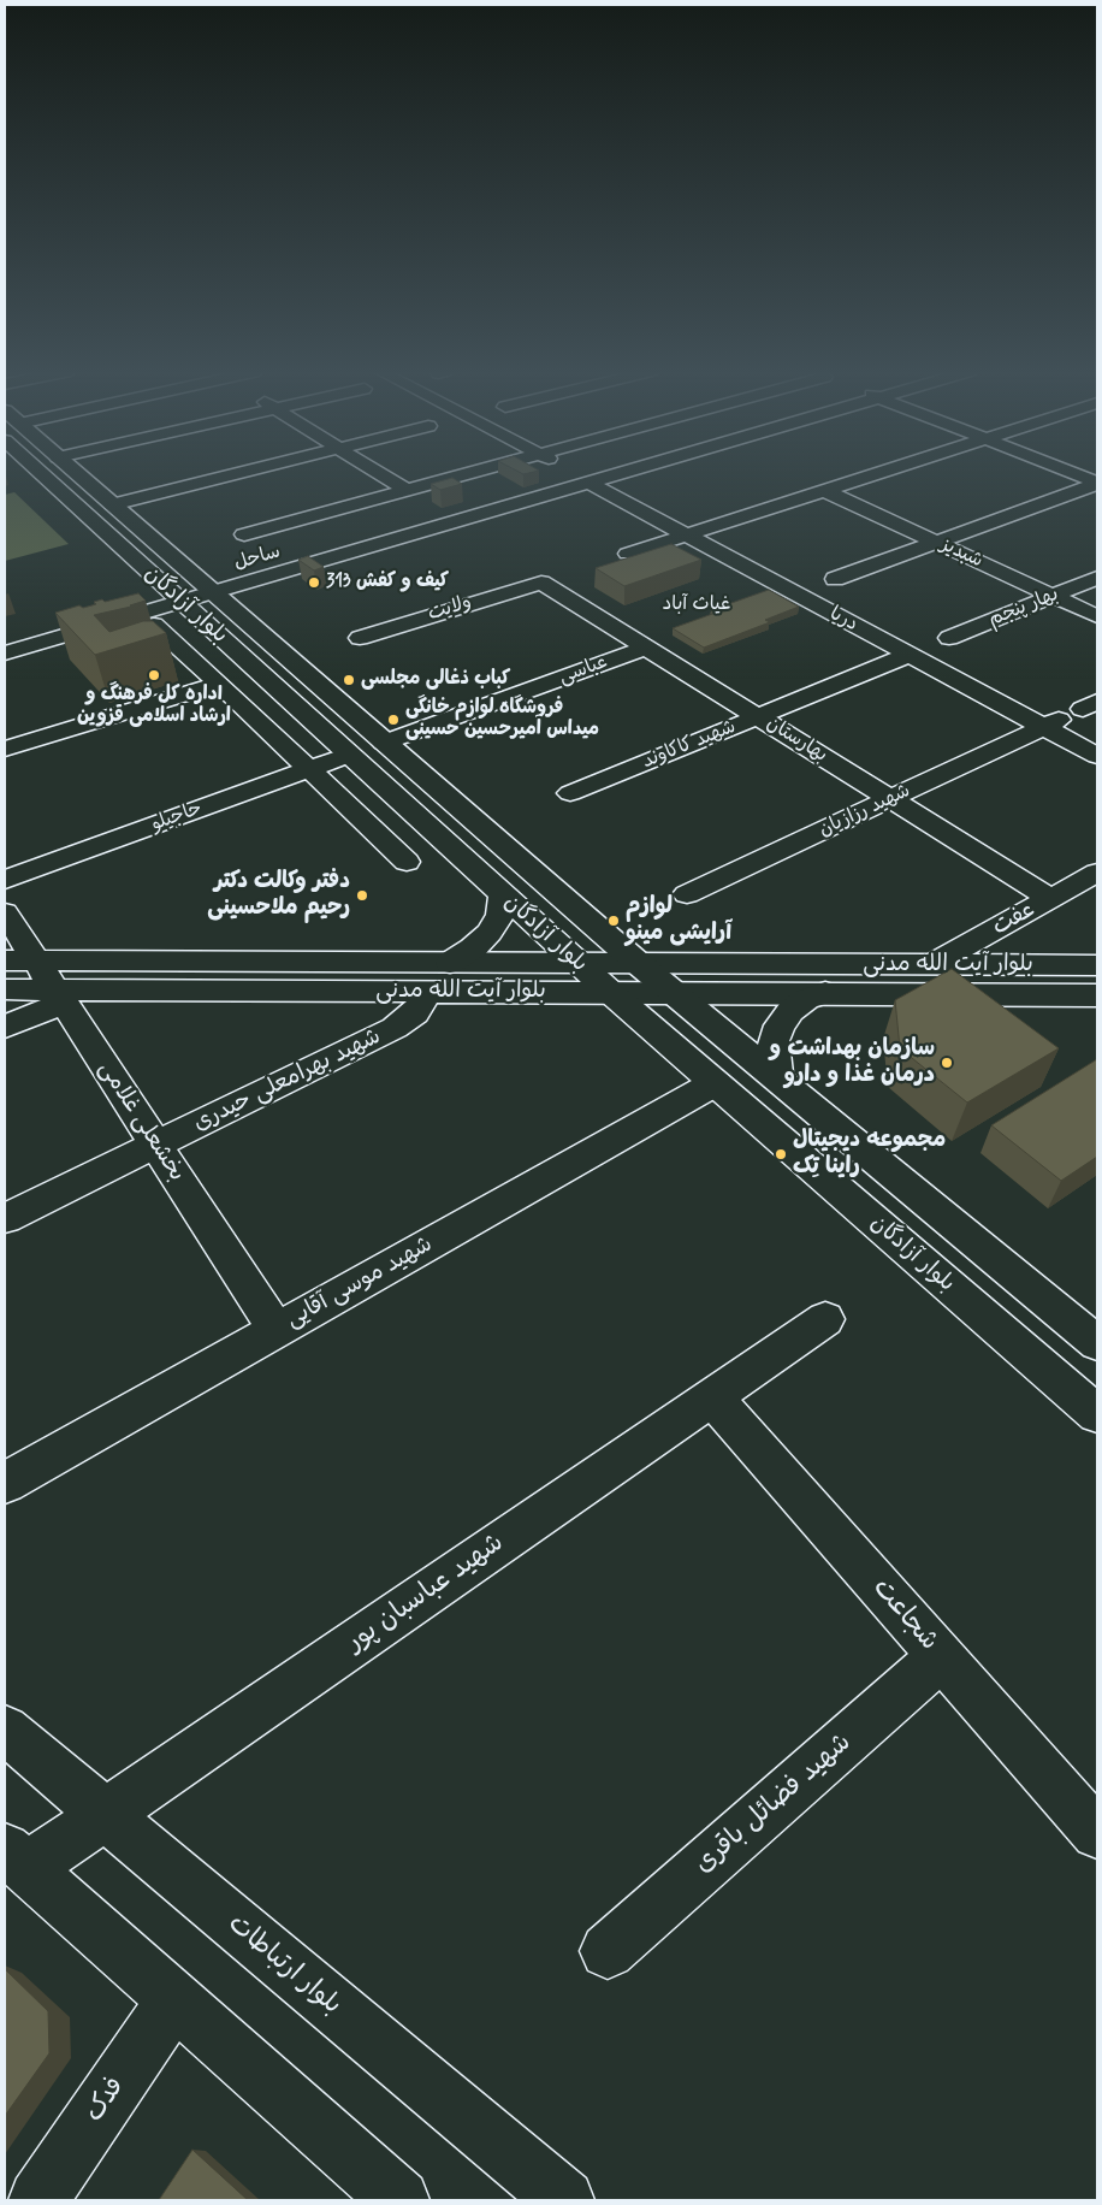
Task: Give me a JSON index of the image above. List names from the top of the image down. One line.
{"streets":{"street":["شبدیز","ساحل","بلوار آزادگان","بهار پنجم","ولایت","دریا","عباسی","بهارستان","شهید کاکاوند","شهید رزازیان","حاجیلو","عفت","بلوار آیت الله مدنی","شهید بهرامعلی حیدری","بخشعلی غلامی","شهید موسی آقایی","شهید عباسبان پور","شجاعت","شهید فضائل باقری","بلوار ارتباطات","فدک"]},"crossings":[["شبدیز","بهار پنجم"],["ساحل","بلوار آزادگان"],["ساحل","دریا"],["بلوار آزادگان","عباسی"],["بلوار آزادگان","حاجیلو"],["بلوار آزادگان","بلوار آیت الله مدنی"],["بلوار آزادگان","شهید موسی آقایی"],["ولایت","بهارستان"],["دریا","شهید کاکاوند"],["دریا","شهید رزازیان"],["عباسی","بهارستان"],["بهارستان","شهید کاکاوند"],["بهارستان","شهید رزازیان"],["بهارستان","عفت"],["عفت","بلوار آیت الله مدنی"],["بلوار آیت الله مدنی","شهید بهرامعلی حیدری"],["بلوار آیت الله مدنی","بخشعلی غلامی"],["شهید بهرامعلی حیدری","بخشعلی غلامی"],["بخشعلی غلامی","شهید موسی آقایی"],["شهید عباسبان پور","شجاعت"],["شهید عباسبان پور","بلوار ارتباطات"],["شجاعت","شهید فضائل باقری"]],"districts":["غیاث آباد"],"places":["کیف و کفش 313","اداره کل فرهنگ و ارشاد اسلامی قزوین","کباب ذغالی مجلسی","فروشگاه لوازم خانگی میداس امیرحسین حسینی","دفتر وکالت دکتر رحیم ملاحسینی","لوازم آرایشی مینو","سازمان بهداشت و درمان غذا و دارو","مجموعه دیجیتال راینا تِک"]}
